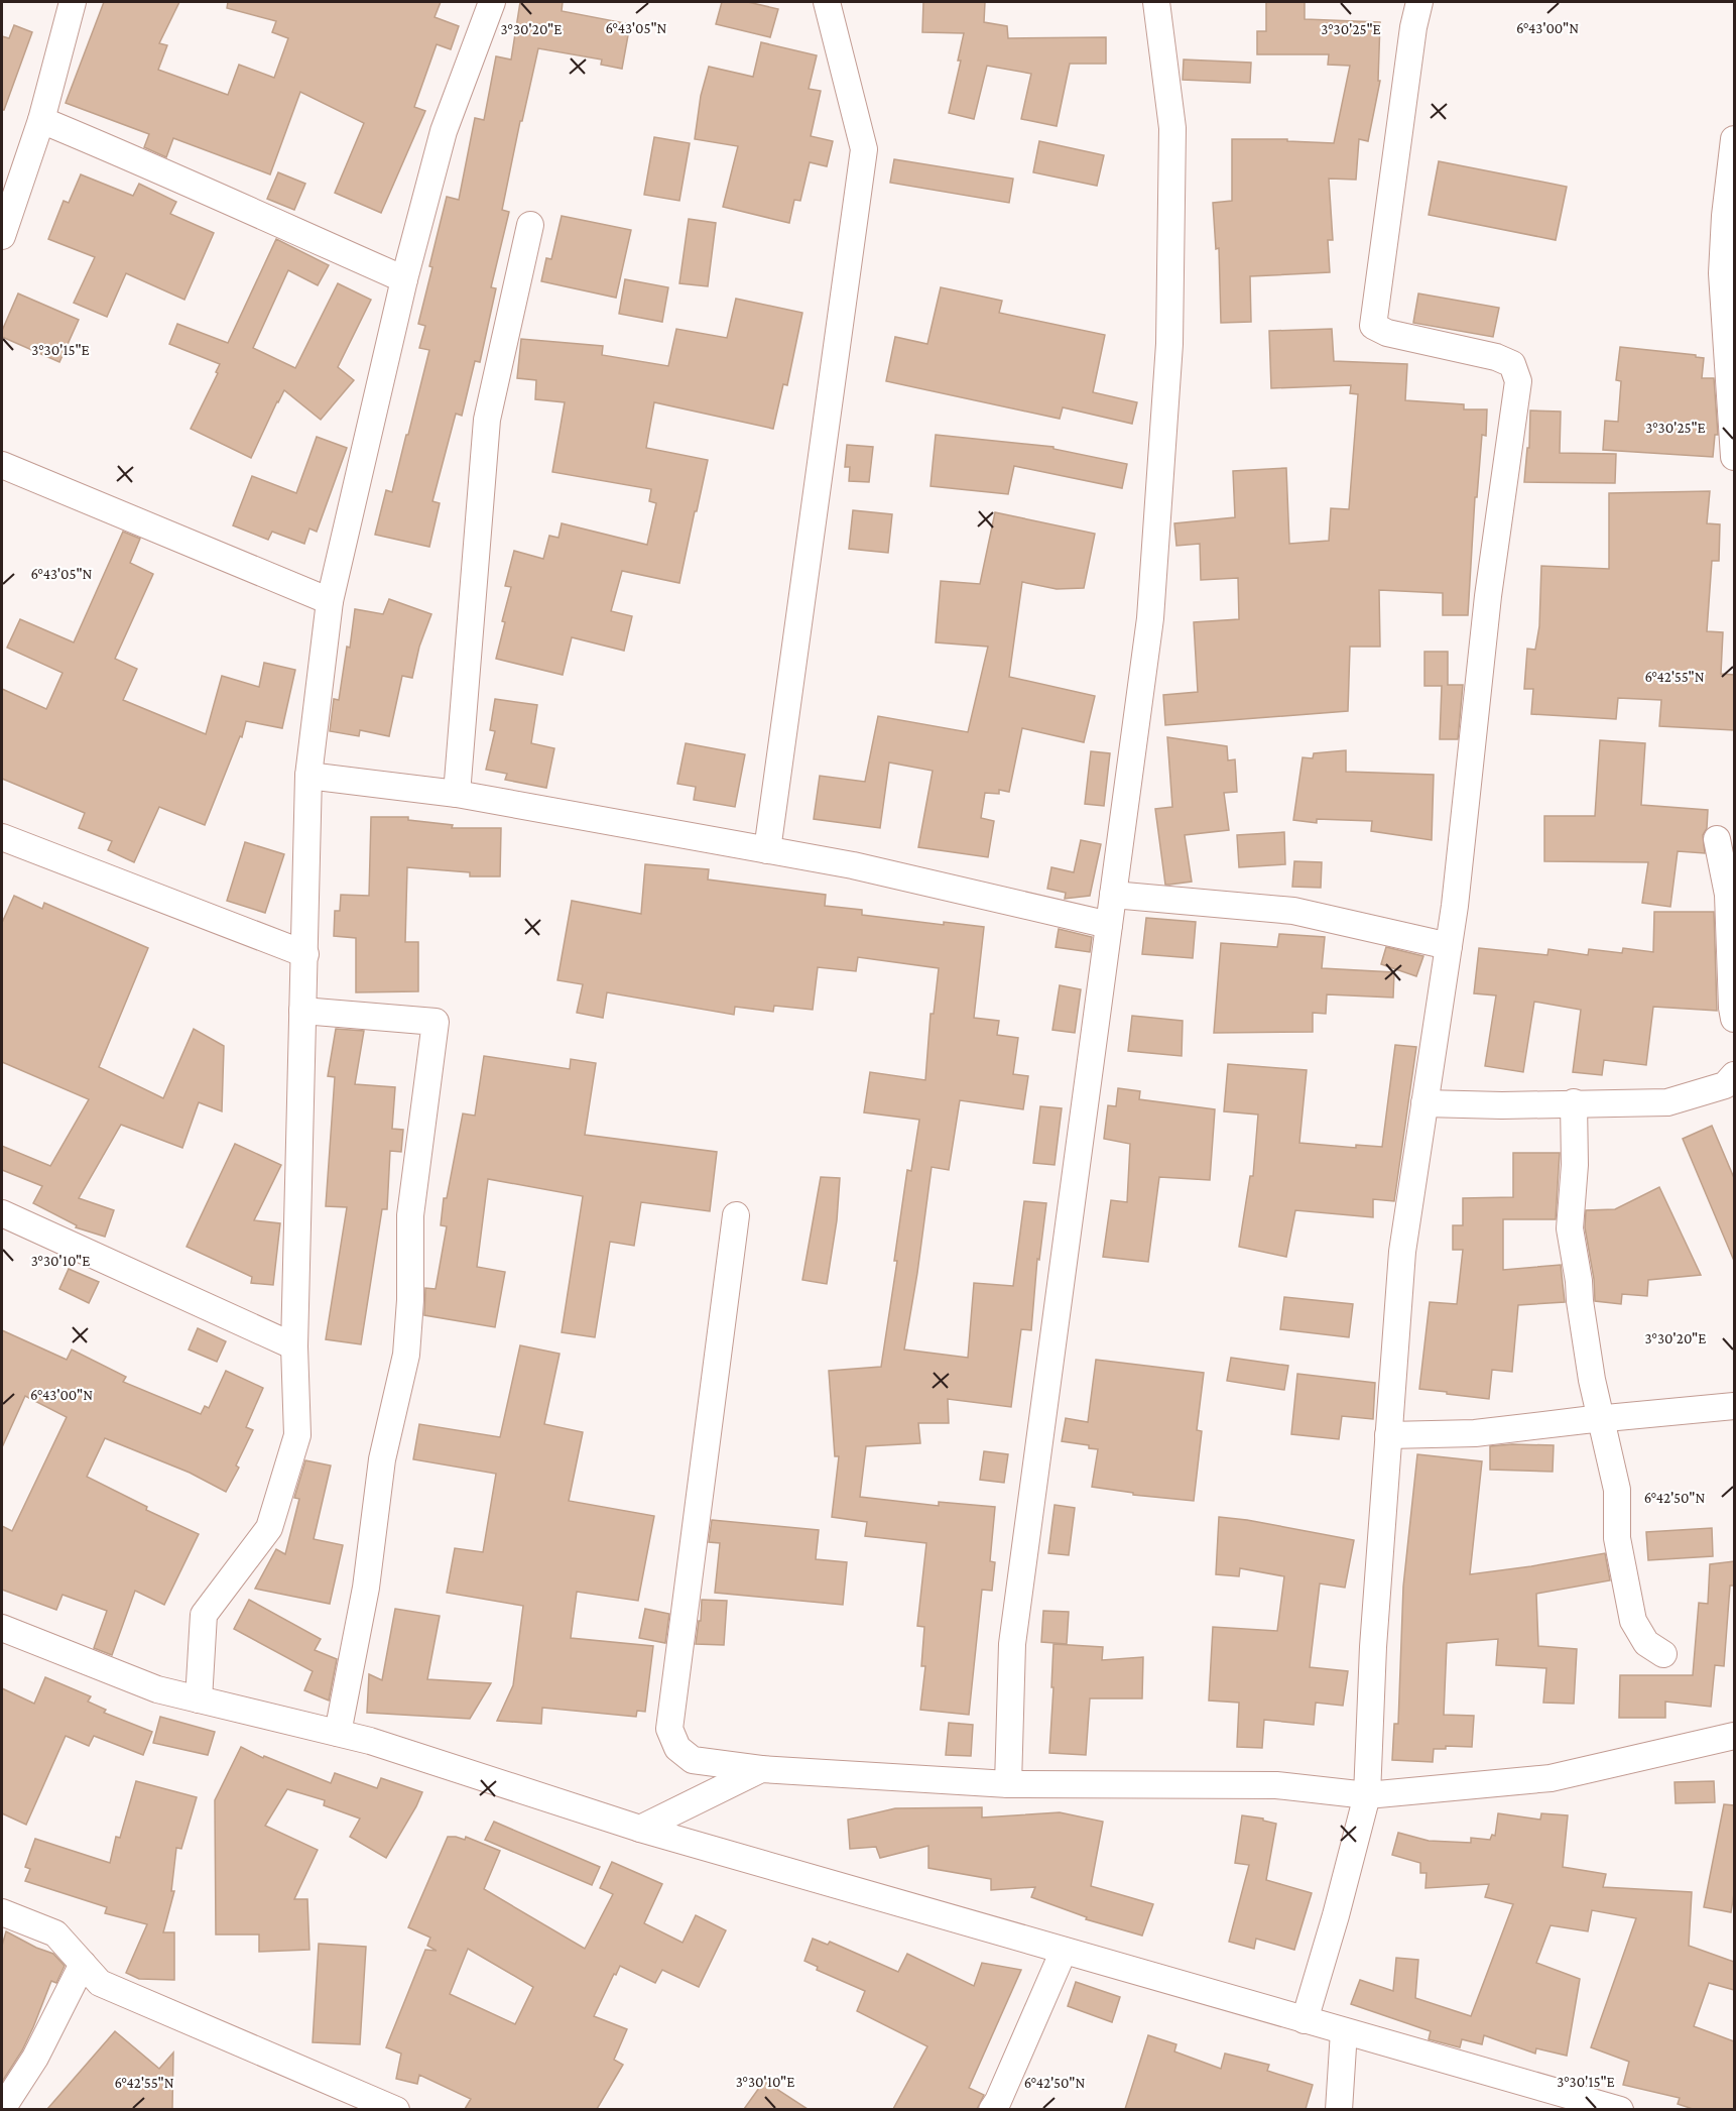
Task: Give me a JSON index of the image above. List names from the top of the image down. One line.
{"coordinates":["6°43'00\"N","6°43'05\"N","3°30'20\"E","3°30'25\"E","3°30'15\"E","6°42'55\"N","3°30'10\"E","6°42'50\"N"]}
